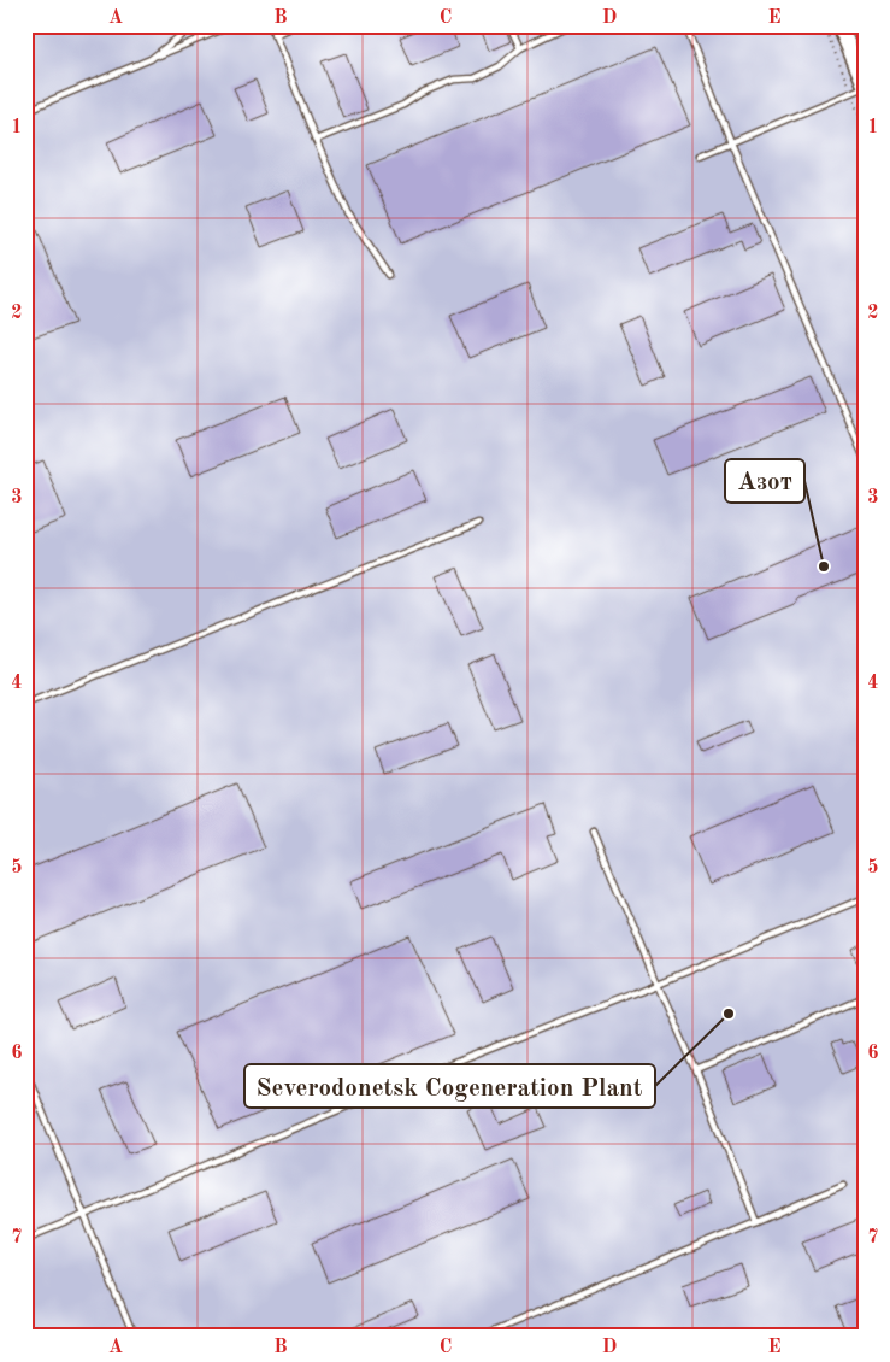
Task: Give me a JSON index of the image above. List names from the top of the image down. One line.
{"places":["Азот","Severodonetsk Cogeneration Plant"],"grid":{"columns":["A","B","C","D","E"],"rows":["1","2","3","4","5","6","7"]}}
